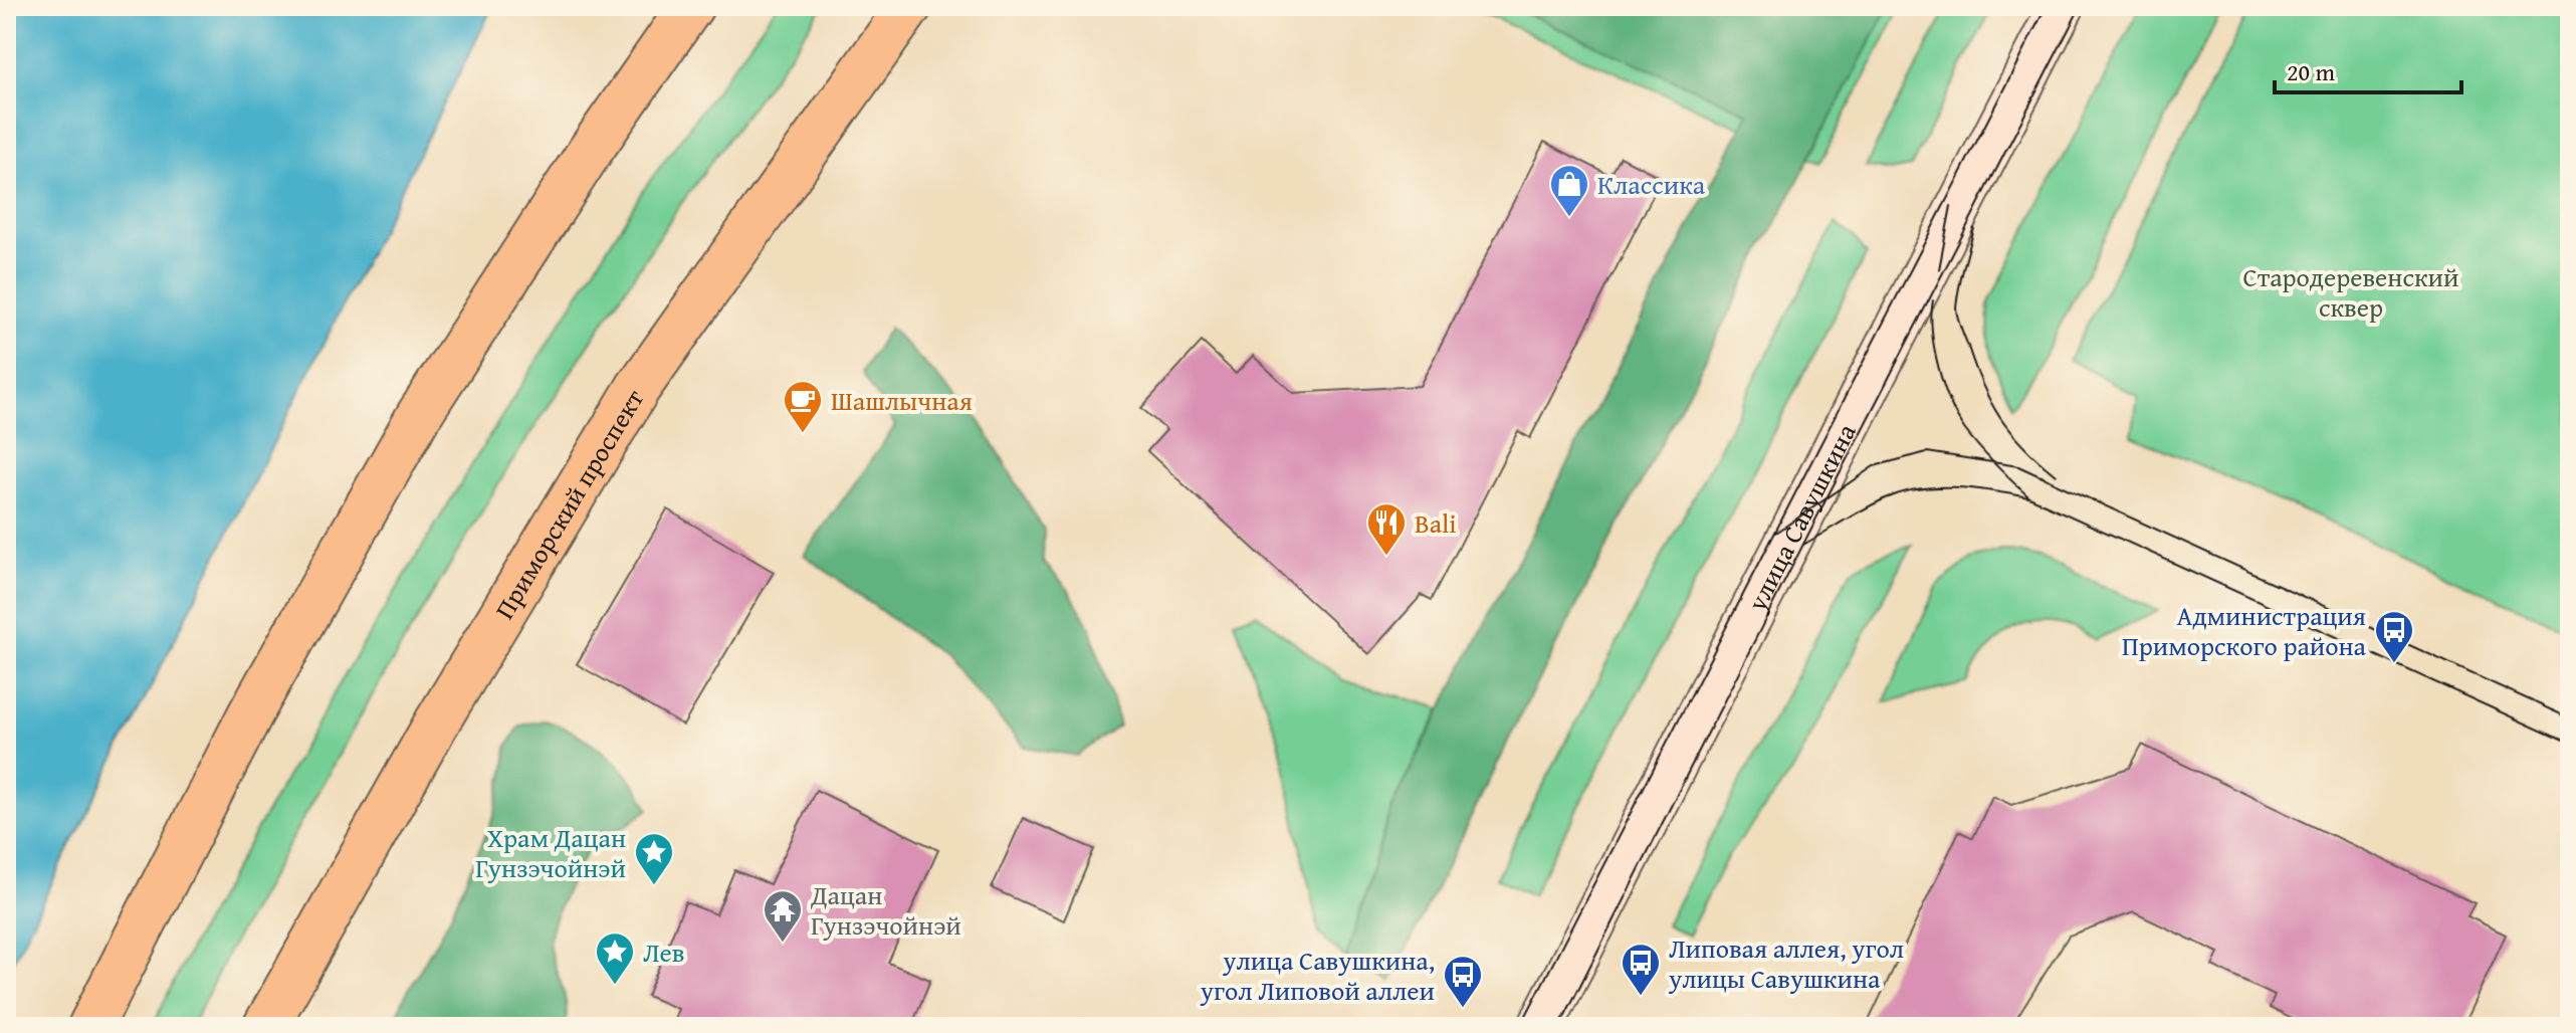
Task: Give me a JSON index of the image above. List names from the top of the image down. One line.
{"streets":{"main road":["Приморский проспект","улица Савушкина"]},"parks":["Стародеревенский сквер"],"places":{"shop":["Классика"],"cafe":["Шашлычная"],"restaurant":["Bali"],"bus stop":["Администрация Приморского района","Липовая аллея, угол улицы Савушкина","улица Савушкина, угол Липовой аллеи"],"place":["Храм Дацан Гунзэчойнэй","Лев"],"temple":["Дацан Гунзэчойнэй"]},"scale_bar":"20 m"}
